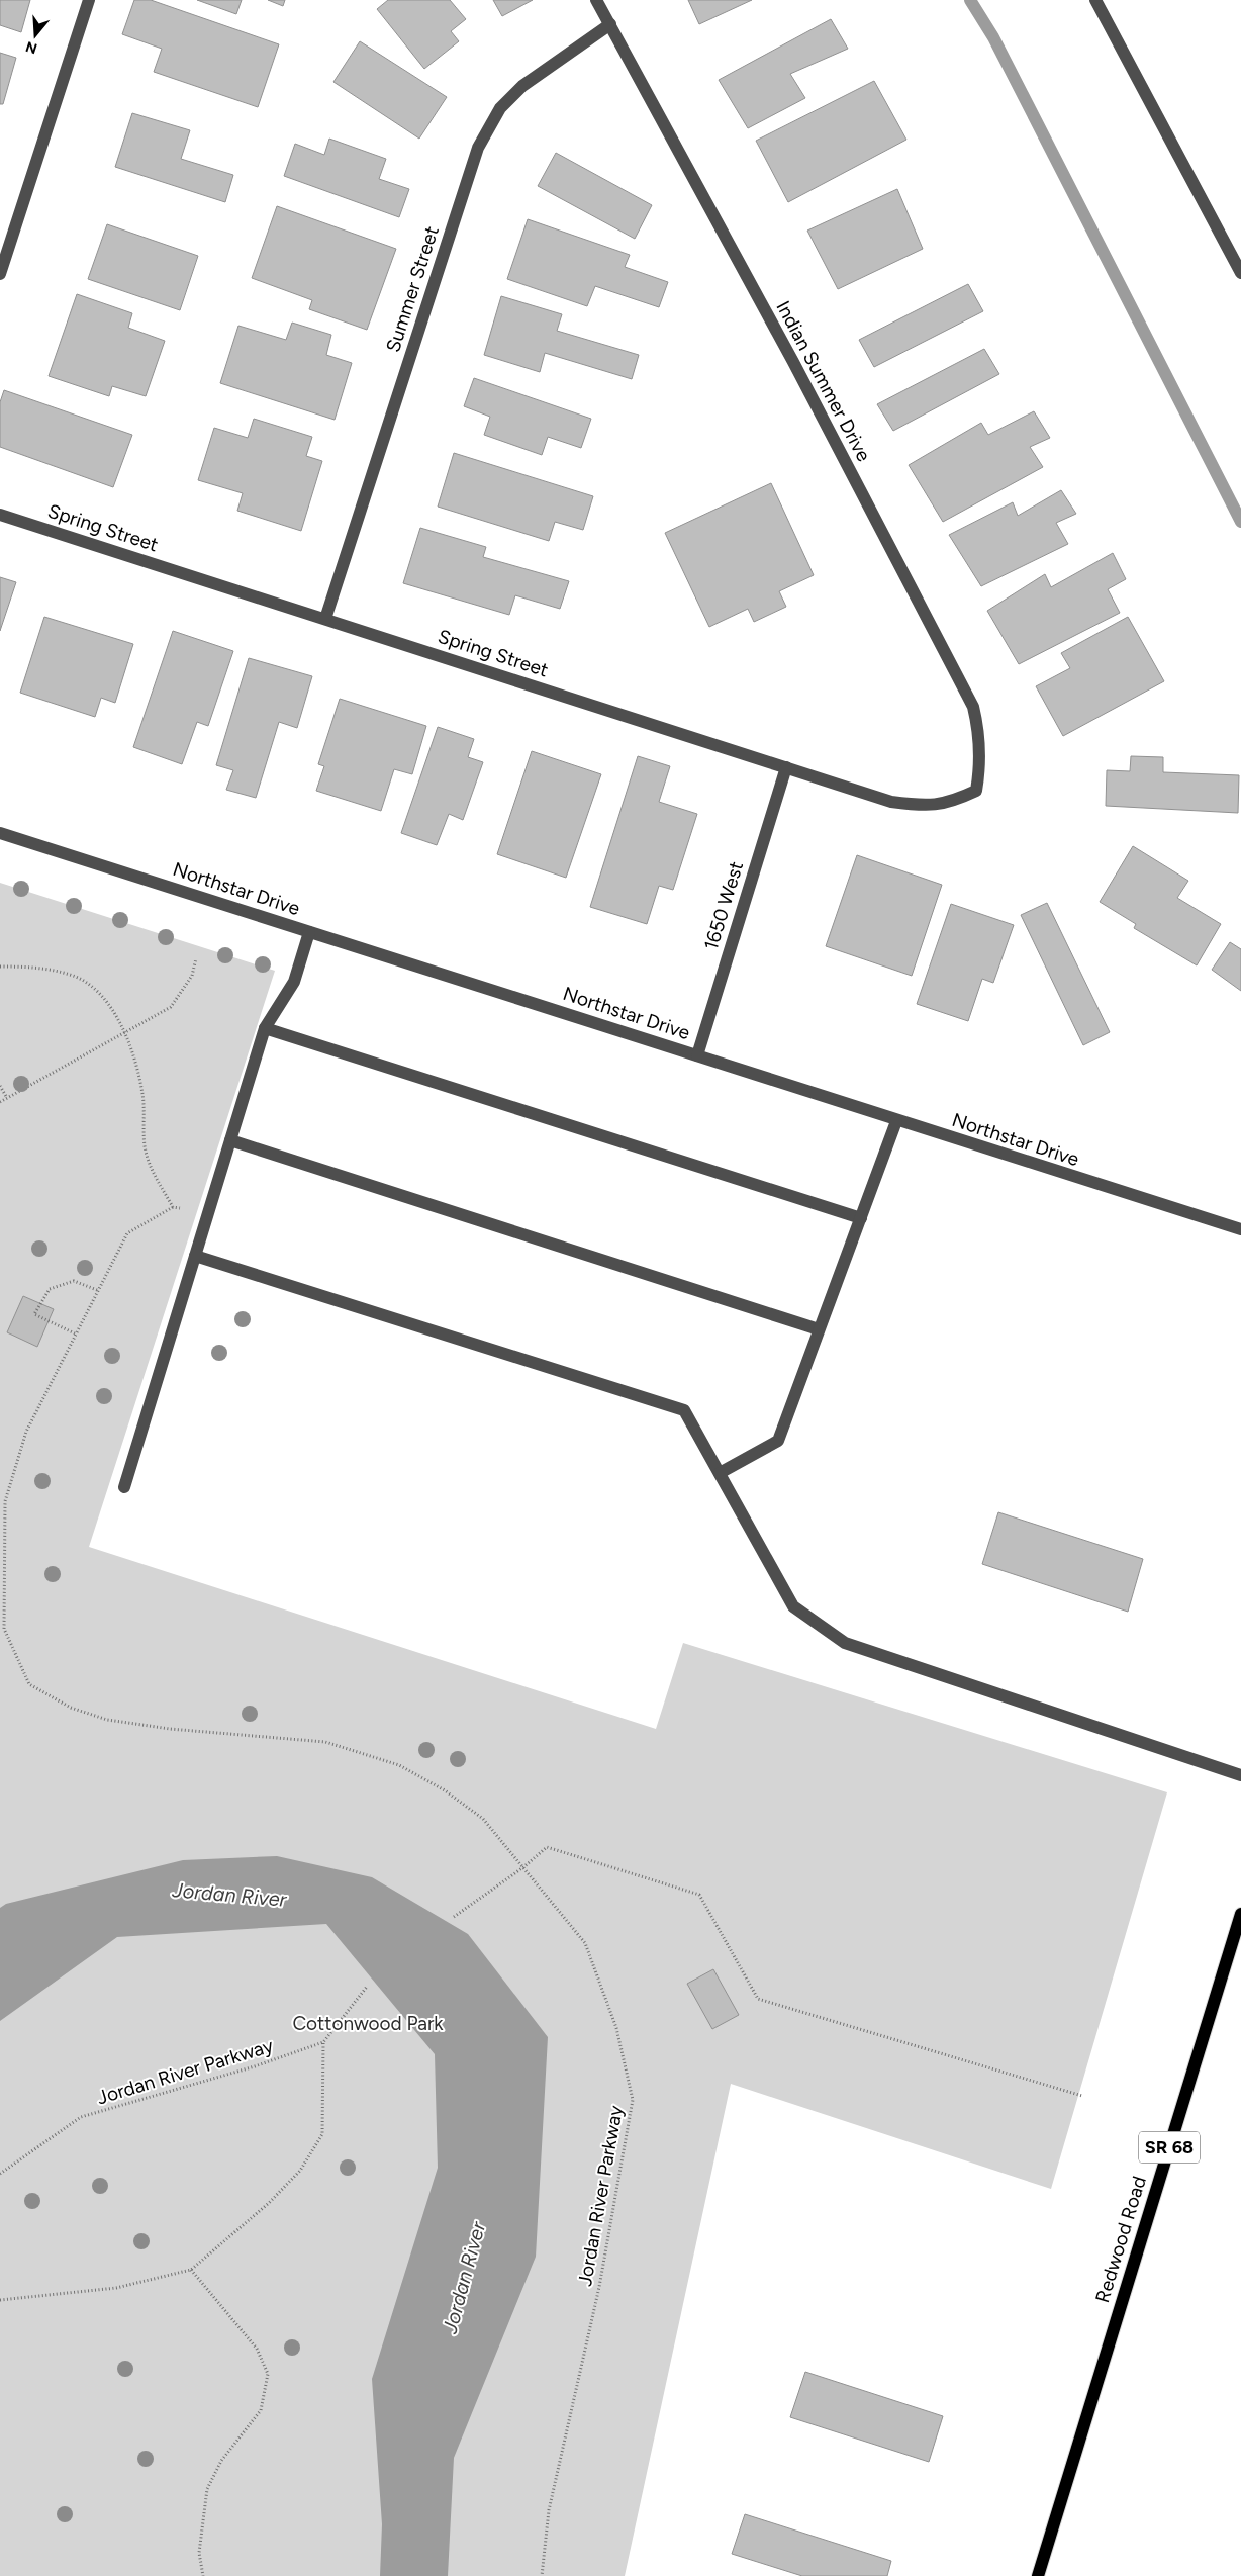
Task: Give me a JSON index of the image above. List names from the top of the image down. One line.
{"streets":{"main road":["SR 68","Redwood Road"],"street":["Summer Street","Indian Summer Drive","Spring Street","Northstar Drive","1650 West"],"path":["Jordan River Parkway"]},"crossings":[["Summer Street","Indian Summer Drive"],["Summer Street","Spring Street"],["Indian Summer Drive","Spring Street"],["Spring Street","1650 West"],["Northstar Drive","1650 West"]],"water":["Jordan River"],"parks":["Cottonwood Park"],"north":"bottom"}
